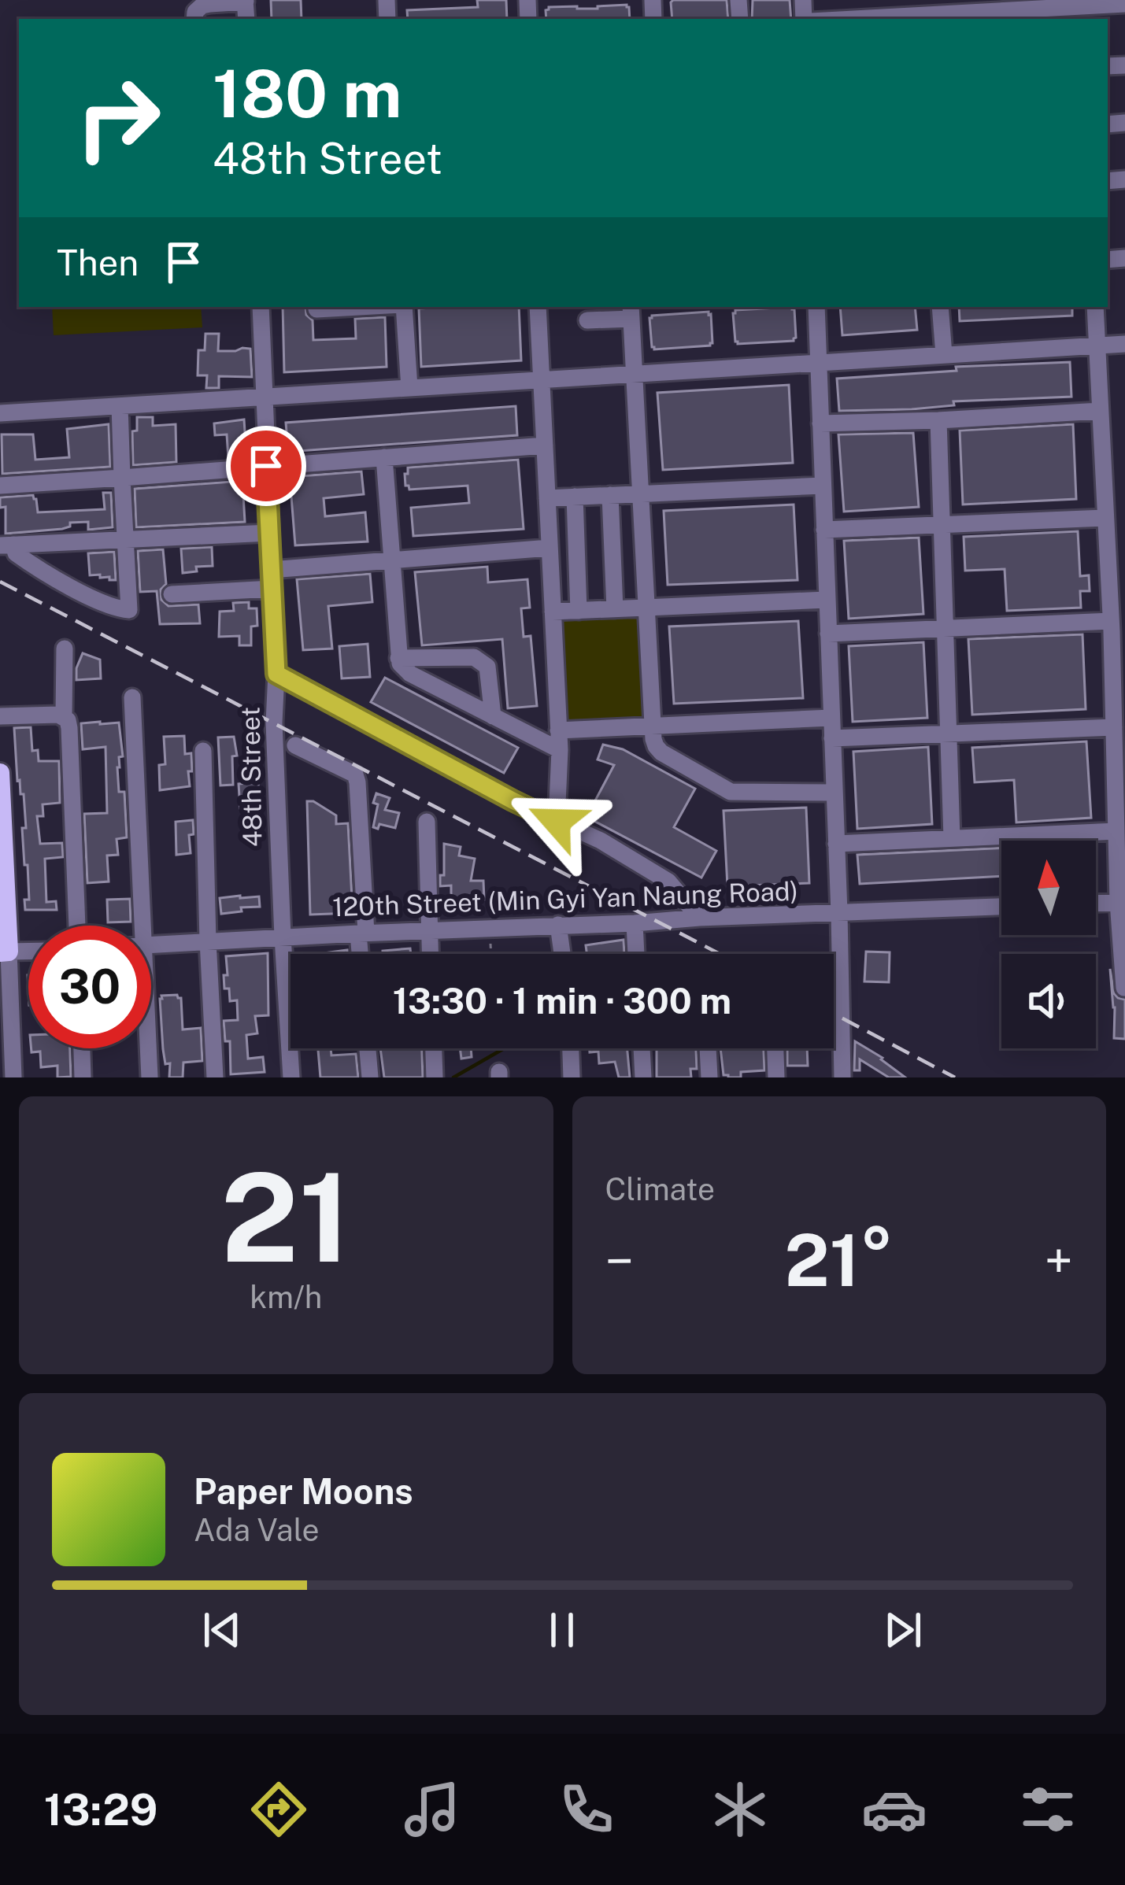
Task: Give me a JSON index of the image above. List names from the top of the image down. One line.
{"streets":{"street":["48th Street","120th Street (Min Gyi Yan Naung Road)"]},"crossings":[["48th Street","120th Street (Min Gyi Yan Naung Road)"]],"north":"top","page":{"turn":["180 m","48th Street"],"then":"Then","limit":"30","trip":"13:30 · 1 min · 300 m","tile":[["21","km/h"],"Climate"],"heat":["−","21°","+"],"song":["Paper Moons","Ada Vale"],"tabs":"13:29"}}
